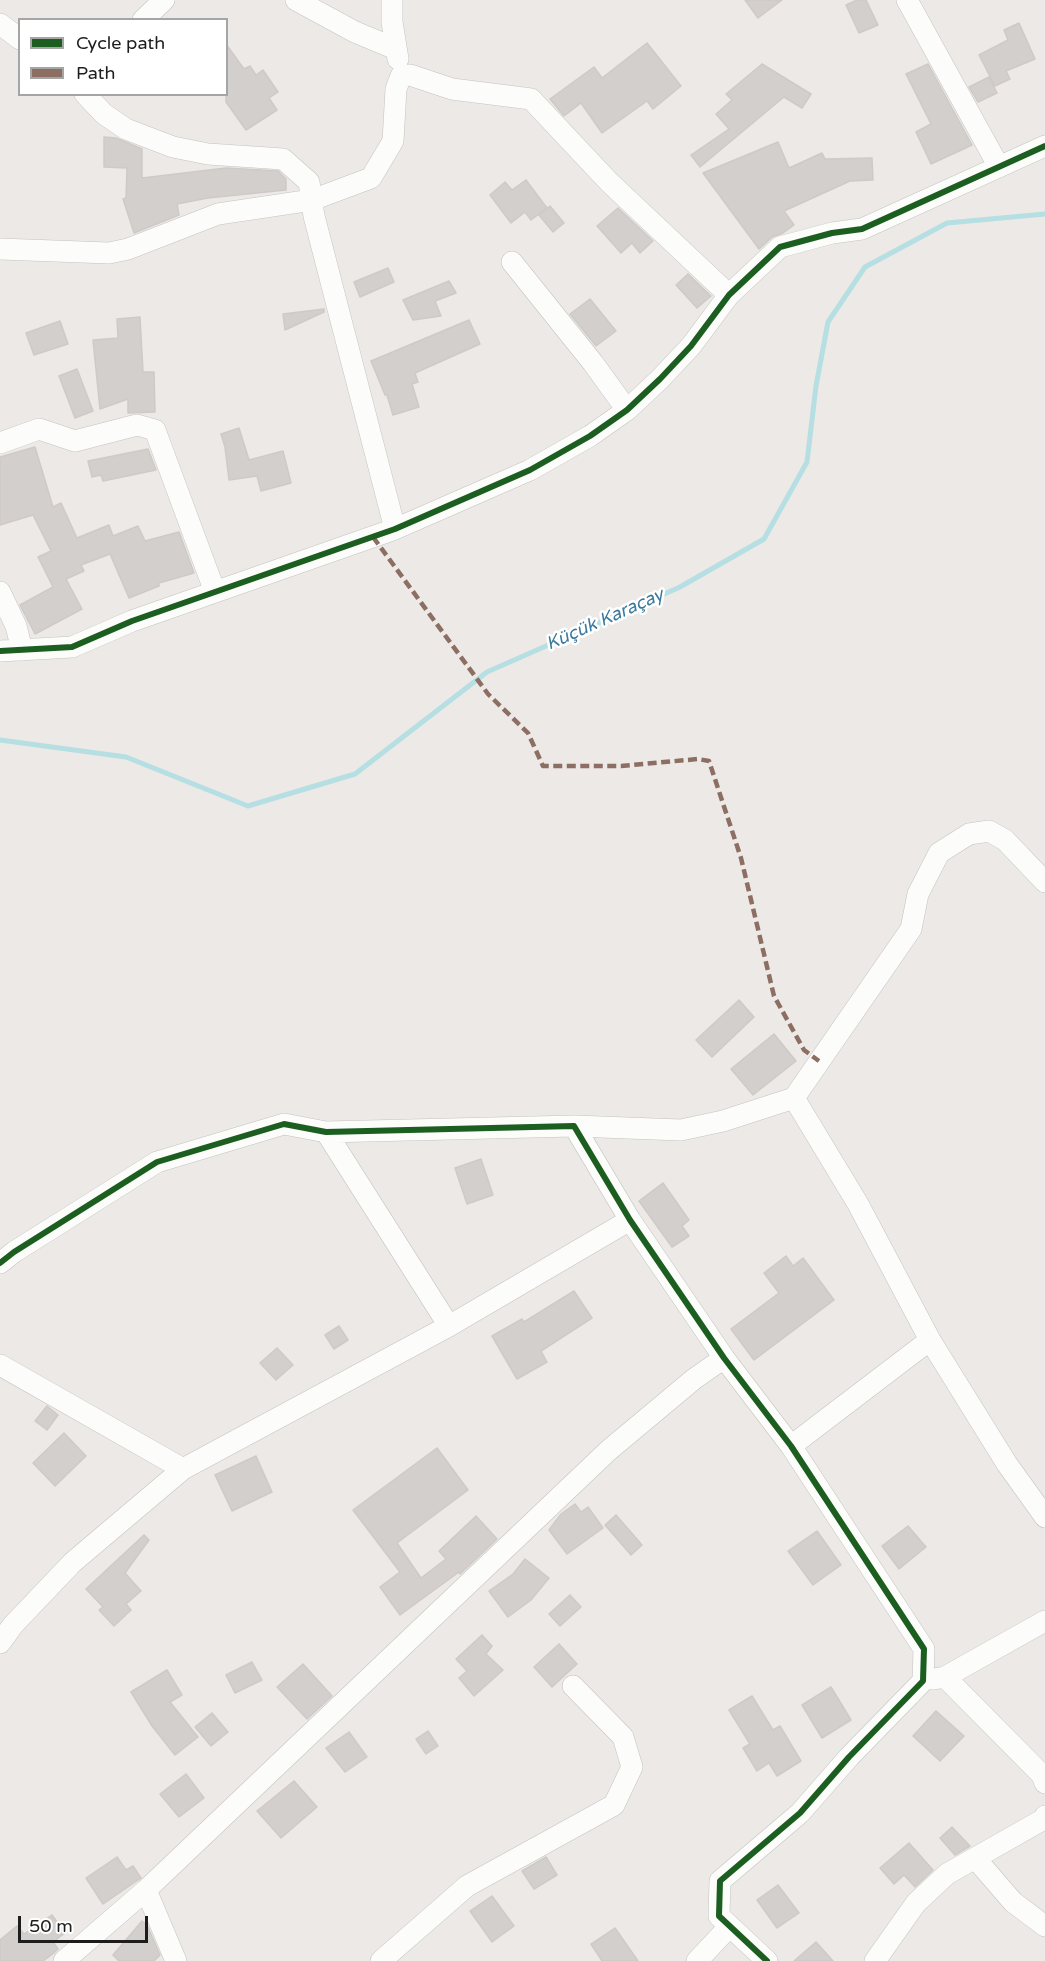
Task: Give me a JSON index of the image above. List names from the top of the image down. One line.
{"water":["Küçük Karaçay"],"legend":["Cycle path","Path"],"scale_bar":"50 m"}
